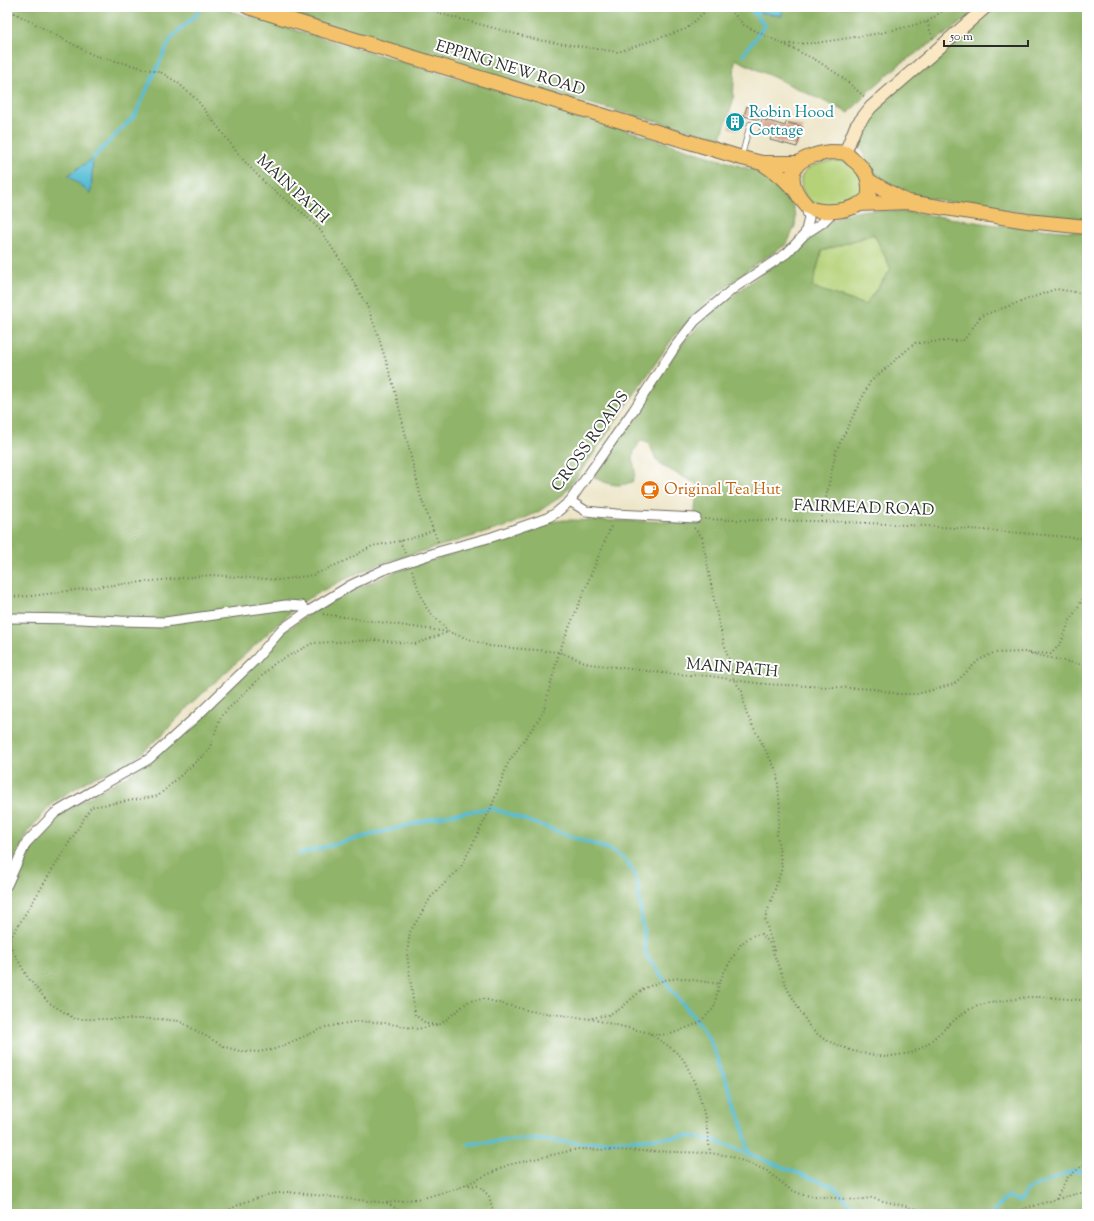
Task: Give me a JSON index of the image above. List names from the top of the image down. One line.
{"streets":{"main road":["EPPING NEW ROAD"],"street":["CROSS ROADS"],"path":["MAIN PATH","FAIRMEAD ROAD"]},"crossings":[["EPPING NEW ROAD","CROSS ROADS"],["MAIN PATH","CROSS ROADS"]],"places":{"building":["Robin Hood Cottage"],"cafe":["Original Tea Hut"]},"scale_bar":"50 m"}
